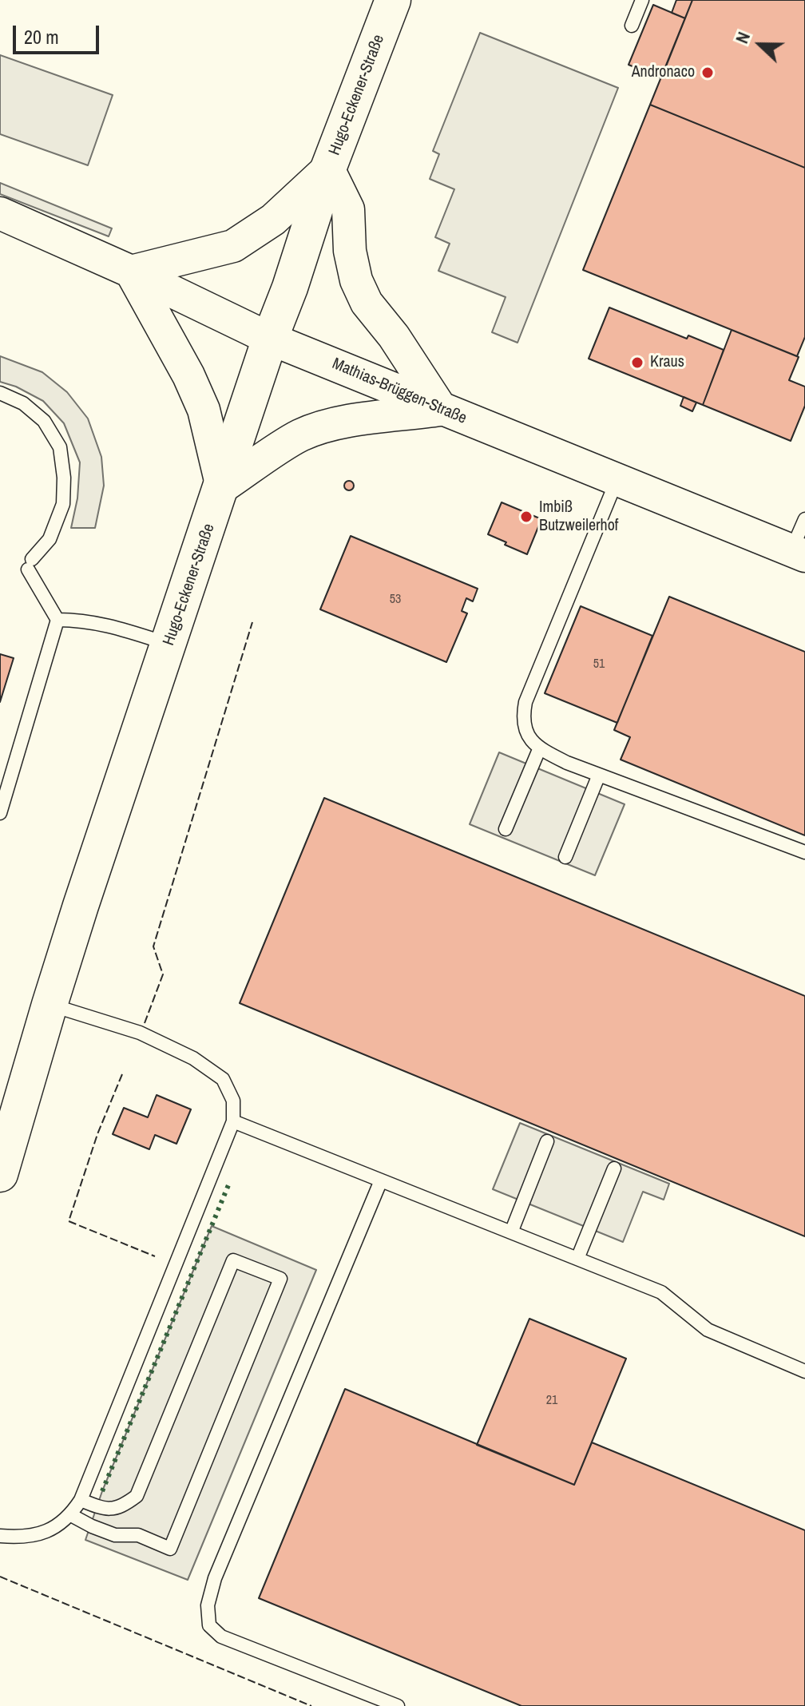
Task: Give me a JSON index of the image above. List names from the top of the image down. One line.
{"streets":{"main road":["Hugo-Eckener-Straße"],"street":["Mathias-Brüggen-Straße"]},"crossings":[["Hugo-Eckener-Straße","Mathias-Brüggen-Straße"]],"places":["Andronaco","Kraus","Imbiß Butzweilerhof"],"house_numbers":["53","51","21"],"scale_bar":"20 m","north":"left"}
